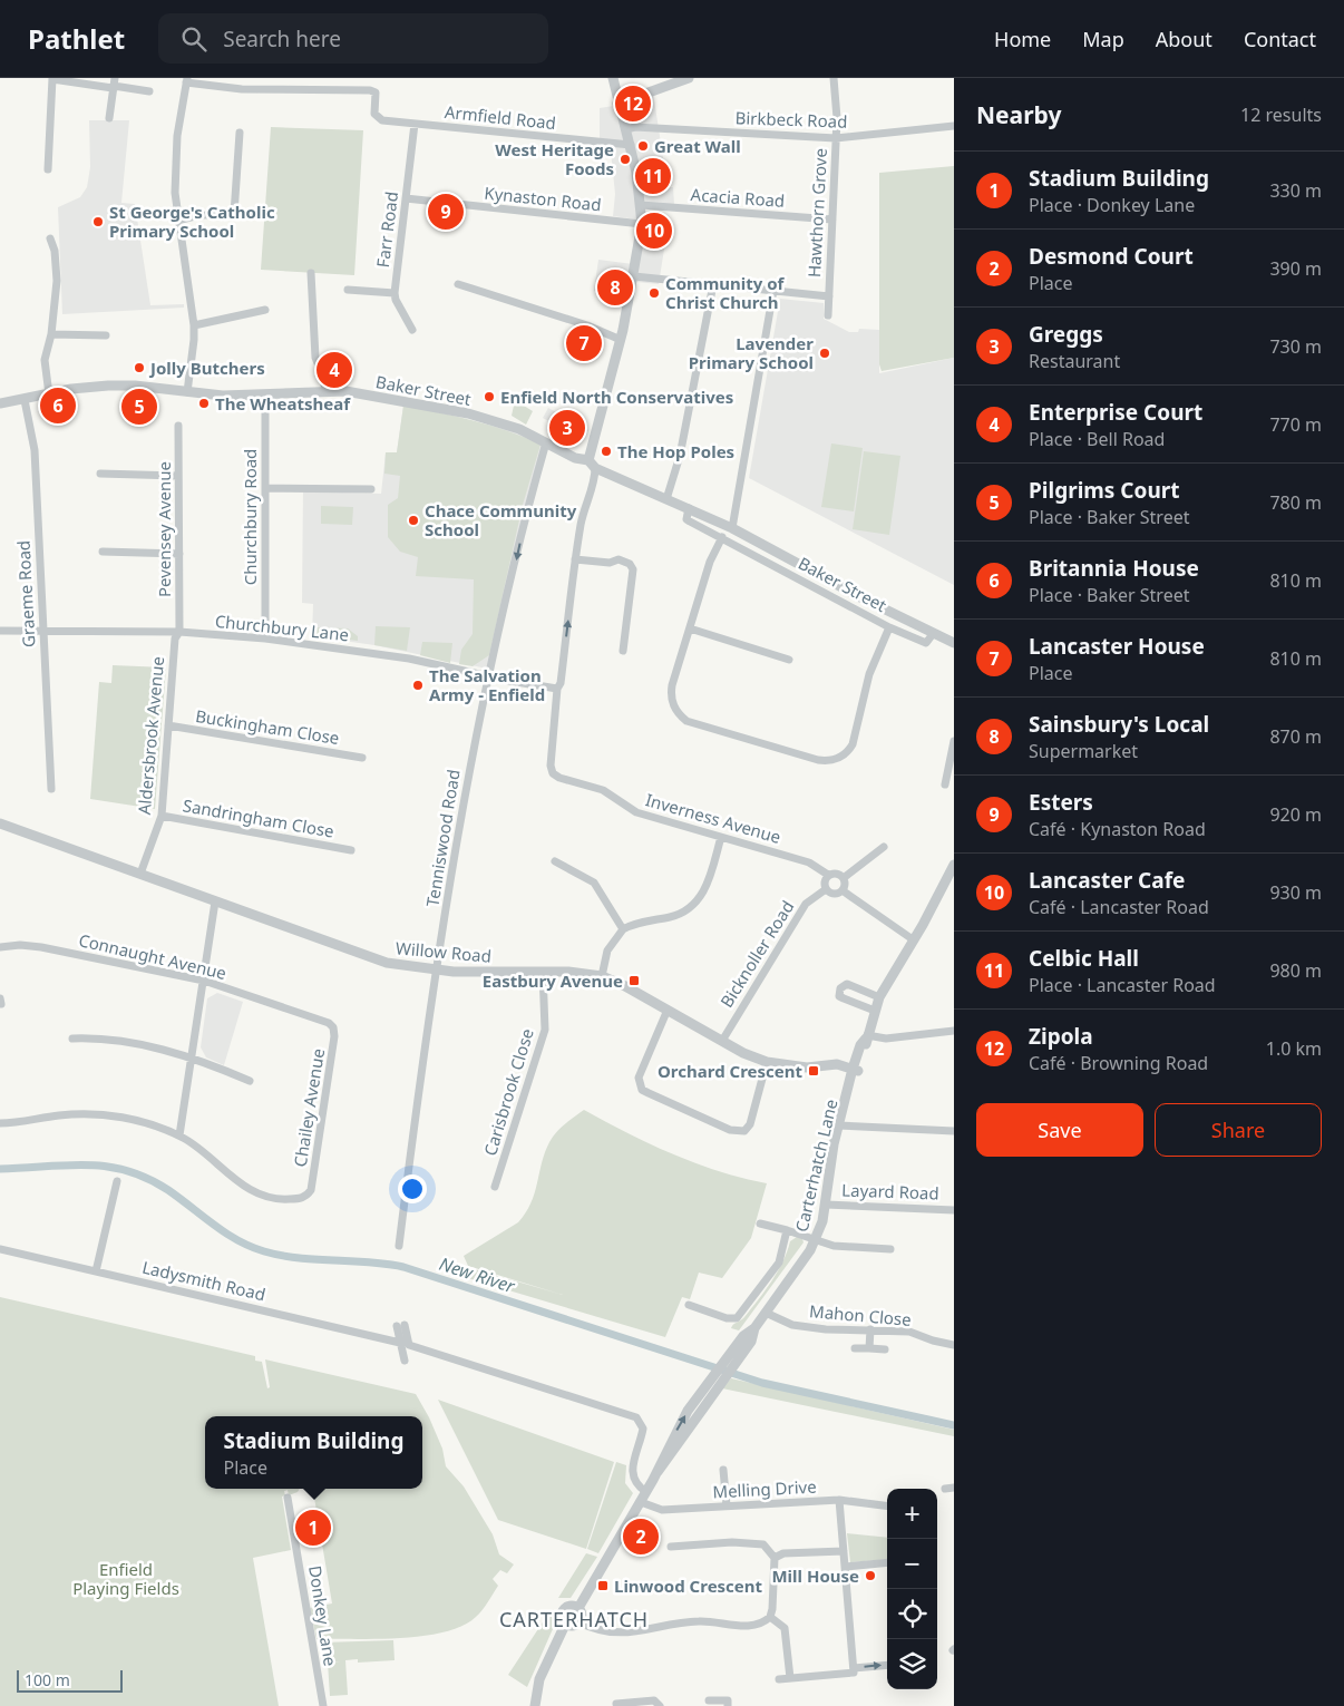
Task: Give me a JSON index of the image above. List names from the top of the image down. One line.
{"streets":{"street":["Armfield Road","Birkbeck Road","Acacia Road","Kynaston Road","Hawthorn Grove","Farr Road","Baker Street","Churchbury Road","Pevensey Avenue","Graeme Road","Churchbury Lane","Buckingham Close","Aldersbrook Avenue","Sandringham Close","Inverness Avenue","Tenniswood Road","Willow Road","Bicknoller Road","Connaught Avenue","Carisbrook Close","Chailey Avenue","Carterhatch Lane","Layard Road","Ladysmith Road","Mahon Close","Melling Drive","Donkey Lane"]},"crossings":[["Armfield Road","Farr Road"],["Birkbeck Road","Hawthorn Grove"],["Acacia Road","Hawthorn Grove"],["Kynaston Road","Farr Road"],["Baker Street","Churchbury Road"],["Baker Street","Graeme Road"],["Baker Street","Tenniswood Road"],["Churchbury Road","Churchbury Lane"],["Pevensey Avenue","Churchbury Lane"],["Pevensey Avenue","Aldersbrook Avenue"],["Graeme Road","Churchbury Lane"],["Churchbury Lane","Aldersbrook Avenue"],["Churchbury Lane","Inverness Avenue"],["Churchbury Lane","Tenniswood Road"],["Buckingham Close","Aldersbrook Avenue"],["Aldersbrook Avenue","Sandringham Close"],["Aldersbrook Avenue","Willow Road"],["Tenniswood Road","Willow Road"],["Willow Road","Bicknoller Road"],["Willow Road","Carisbrook Close"],["Willow Road","Carterhatch Lane"],["Connaught Avenue","Chailey Avenue"],["Carterhatch Lane","Layard Road"],["Carterhatch Lane","Mahon Close"],["Carterhatch Lane","Melling Drive"]],"districts":["CARTERHATCH"],"water":["New River"],"parks":["Enfield Playing Fields"],"places":{"other":["Great Wall","West Heritage Foods","St George's Catholic Primary School","Community of Christ Church","Lavender Primary School","Jolly Butchers","Enfield North Conservatives","The Wheatsheaf","The Hop Poles","Chace Community School","The Salvation Army - Enfield","Mill House"],"transit":["Eastbury Avenue","Orchard Crescent","Linwood Crescent"]},"scale_bar":"100 m","page":{"header":"Pathlet","search":"Search here","nav":["Home","Map","About","Contact"],"heading":["Nearby","12 results"],"pins":["12","11","9","10","8","7","4","6","5","3","1","2"],"list":[{"mark":"1","name":"Stadium Building","note":"Place · Donkey Lane","value":"330 m"},{"mark":"2","name":"Desmond Court","note":"Place","value":"390 m"},{"mark":"3","name":"Greggs","note":"Restaurant","value":"730 m"},{"mark":"4","name":"Enterprise Court","note":"Place · Bell Road","value":"770 m"},{"mark":"5","name":"Pilgrims Court","note":"Place · Baker Street","value":"780 m"},{"mark":"6","name":"Britannia House","note":"Place · Baker Street","value":"810 m"},{"mark":"7","name":"Lancaster House","note":"Place","value":"810 m"},{"mark":"8","name":"Sainsbury's Local","note":"Supermarket","value":"870 m"},{"mark":"9","name":"Esters","note":"Café · Kynaston Road","value":"920 m"},{"mark":"10","name":"Lancaster Cafe","note":"Café · Lancaster Road","value":"930 m"},{"mark":"11","name":"Celbic Hall","note":"Place · Lancaster Road","value":"980 m"},{"mark":"12","name":"Zipola","note":"Café · Browning Road","value":"1.0 km"}],"buttons":["Save","Share"],"popup":["Stadium Building","Place"],"map_buttons":["+","−"],"scale":"100 m"}}
